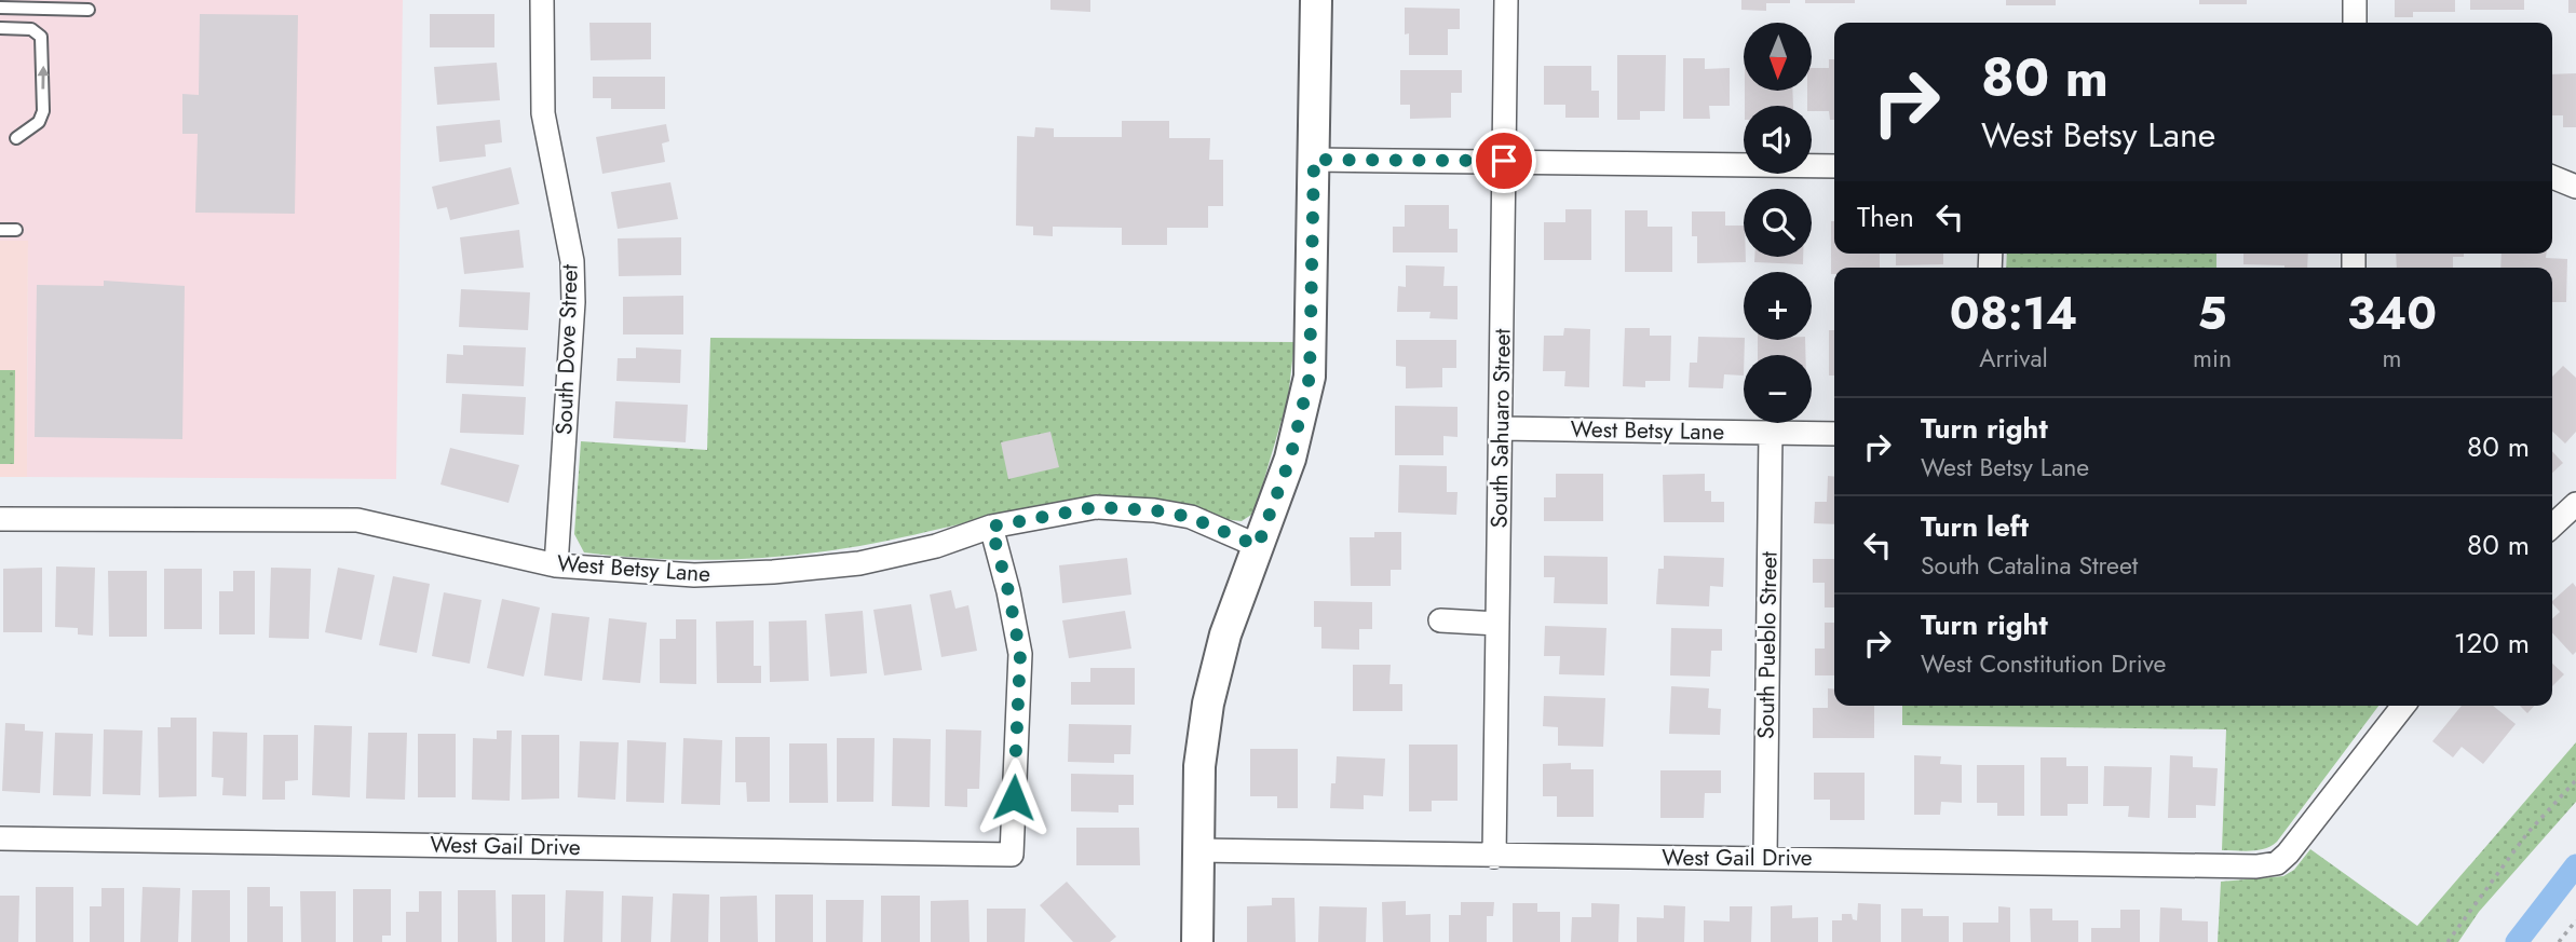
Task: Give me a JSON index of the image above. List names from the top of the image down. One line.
{"streets":{"street":["South Dove Street","South Sahuaro Street","West Betsy Lane","South Pueblo Street","West Gail Drive"]},"crossings":[["South Dove Street","West Betsy Lane"],["South Sahuaro Street","West Betsy Lane"],["South Sahuaro Street","West Gail Drive"],["West Betsy Lane","South Pueblo Street"],["West Betsy Lane","West Gail Drive"],["South Pueblo Street","West Gail Drive"]],"north":"bottom","page":{"map_buttons":["+","−"],"turn":["80 m","West Betsy Lane"],"then":"Then","eta":["08:14","Arrival","5","min","340","m"],"list":[{"name":"Turn right","note":"West Betsy Lane","value":"80 m"},{"name":"Turn left","note":"South Catalina Street","value":"80 m"},{"name":"Turn right","note":"West Constitution Drive","value":"120 m"}]}}
